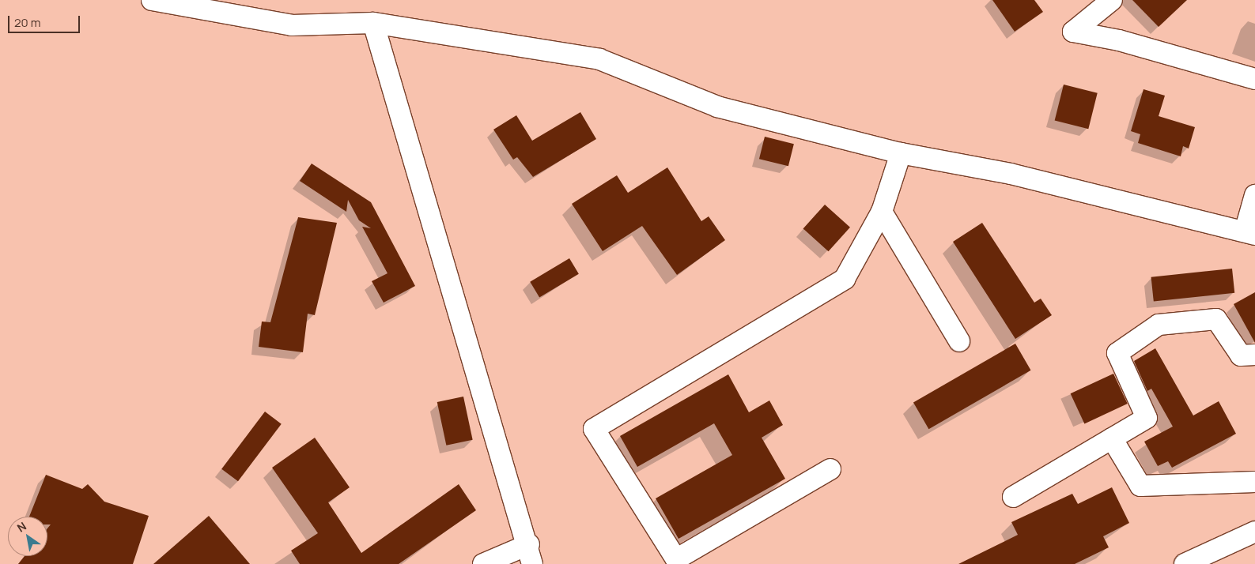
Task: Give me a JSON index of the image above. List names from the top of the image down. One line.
{"scale_bar":"20 m","north":"top left"}
